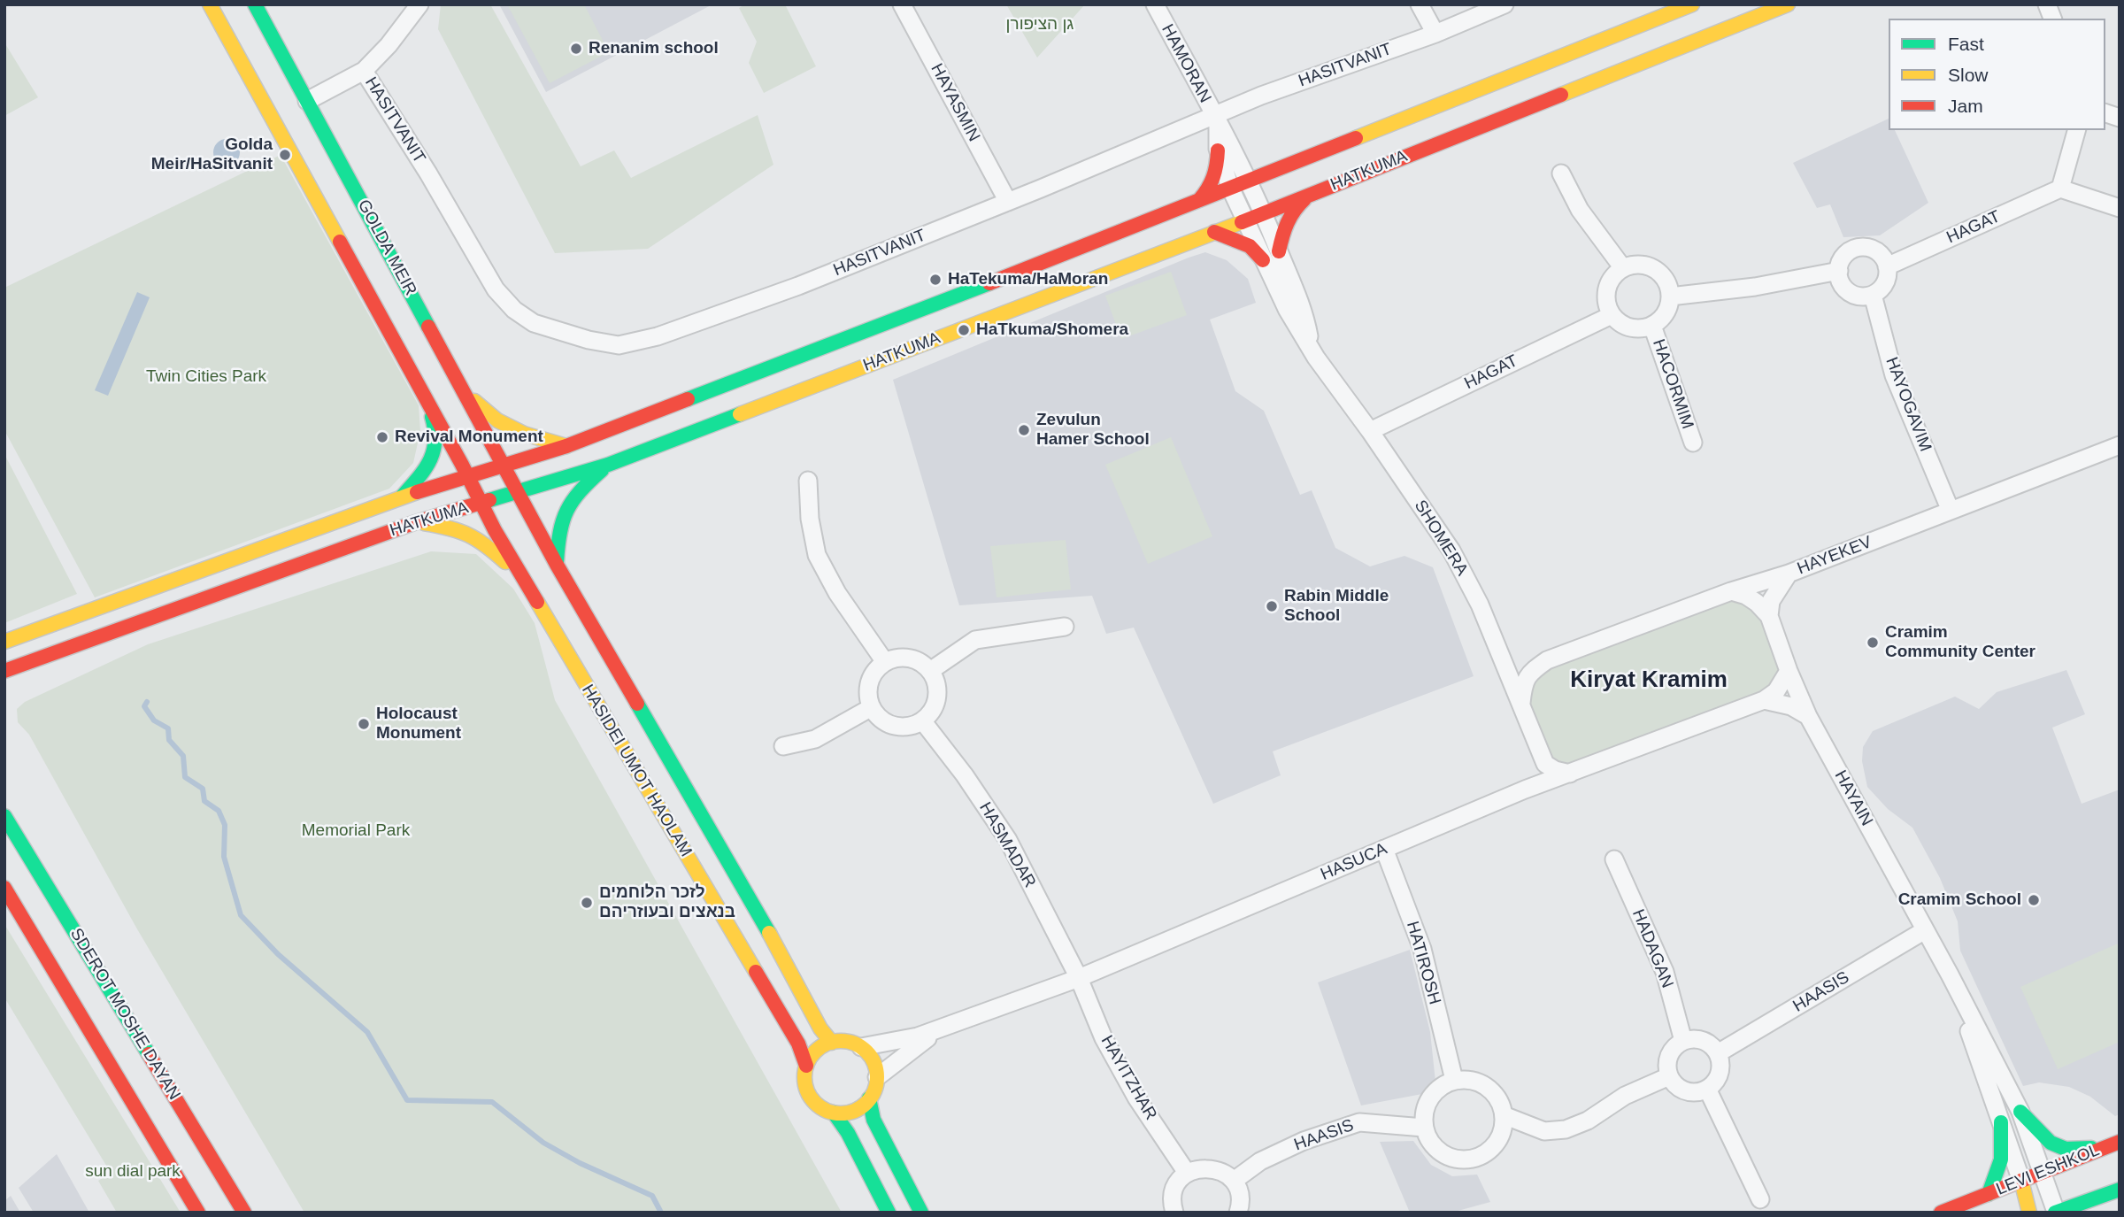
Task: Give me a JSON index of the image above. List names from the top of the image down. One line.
{"streets":{"street":["HAMORAN","HASITVANIT","HAYASMIN","HATKUMA","HAGAT","GOLDA MEIR","HACORMIM","HAYOGAVIM","SHOMERA","HAYEKEV","HASIDEI UMOT HAOLAM","HAYAIN","HASMADAR","HASUCA","HADAGAN","HATIROSH","HAASIS","SDEROT MOSHE DAYAN","HAYITZHAR","LEVI ESHKOL"]},"crossings":[["HAMORAN","HASITVANIT"],["HAMORAN","HATKUMA"],["HAMORAN","SHOMERA"],["HASITVANIT","HAYASMIN"],["HATKUMA","GOLDA MEIR"],["HATKUMA","SHOMERA"],["HATKUMA","HASIDEI UMOT HAOLAM"],["HAGAT","HACORMIM"],["HAGAT","HAYOGAVIM"],["HAGAT","SHOMERA"],["GOLDA MEIR","HASIDEI UMOT HAOLAM"],["HAYOGAVIM","HAYEKEV"],["SHOMERA","HAYEKEV"],["SHOMERA","HASUCA"],["HAYEKEV","HAYAIN"],["HASIDEI UMOT HAOLAM","HASUCA"],["HAYAIN","HASUCA"],["HAYAIN","HAASIS"],["HAYAIN","LEVI ESHKOL"],["HASMADAR","HASUCA"],["HASMADAR","HAYITZHAR"],["HASUCA","HATIROSH"],["HASUCA","HAYITZHAR"],["HADAGAN","HAASIS"],["HATIROSH","HAASIS"]],"districts":["Kiryat Kramim"],"parks":["גן הציפורן","Twin Cities Park","Memorial Park","sun dial park"],"places":["Renanim school","Golda Meir/HaSitvanit","HaTekuma/HaMoran","HaTkuma/Shomera","Zevulun Hamer School","Revival Monument","Rabin Middle School","Cramim Community Center","Holocaust Monument","Cramim School","לזכר הלוחמים בנאצים ובעוזריהם"],"legend":["Fast","Slow","Jam"]}
